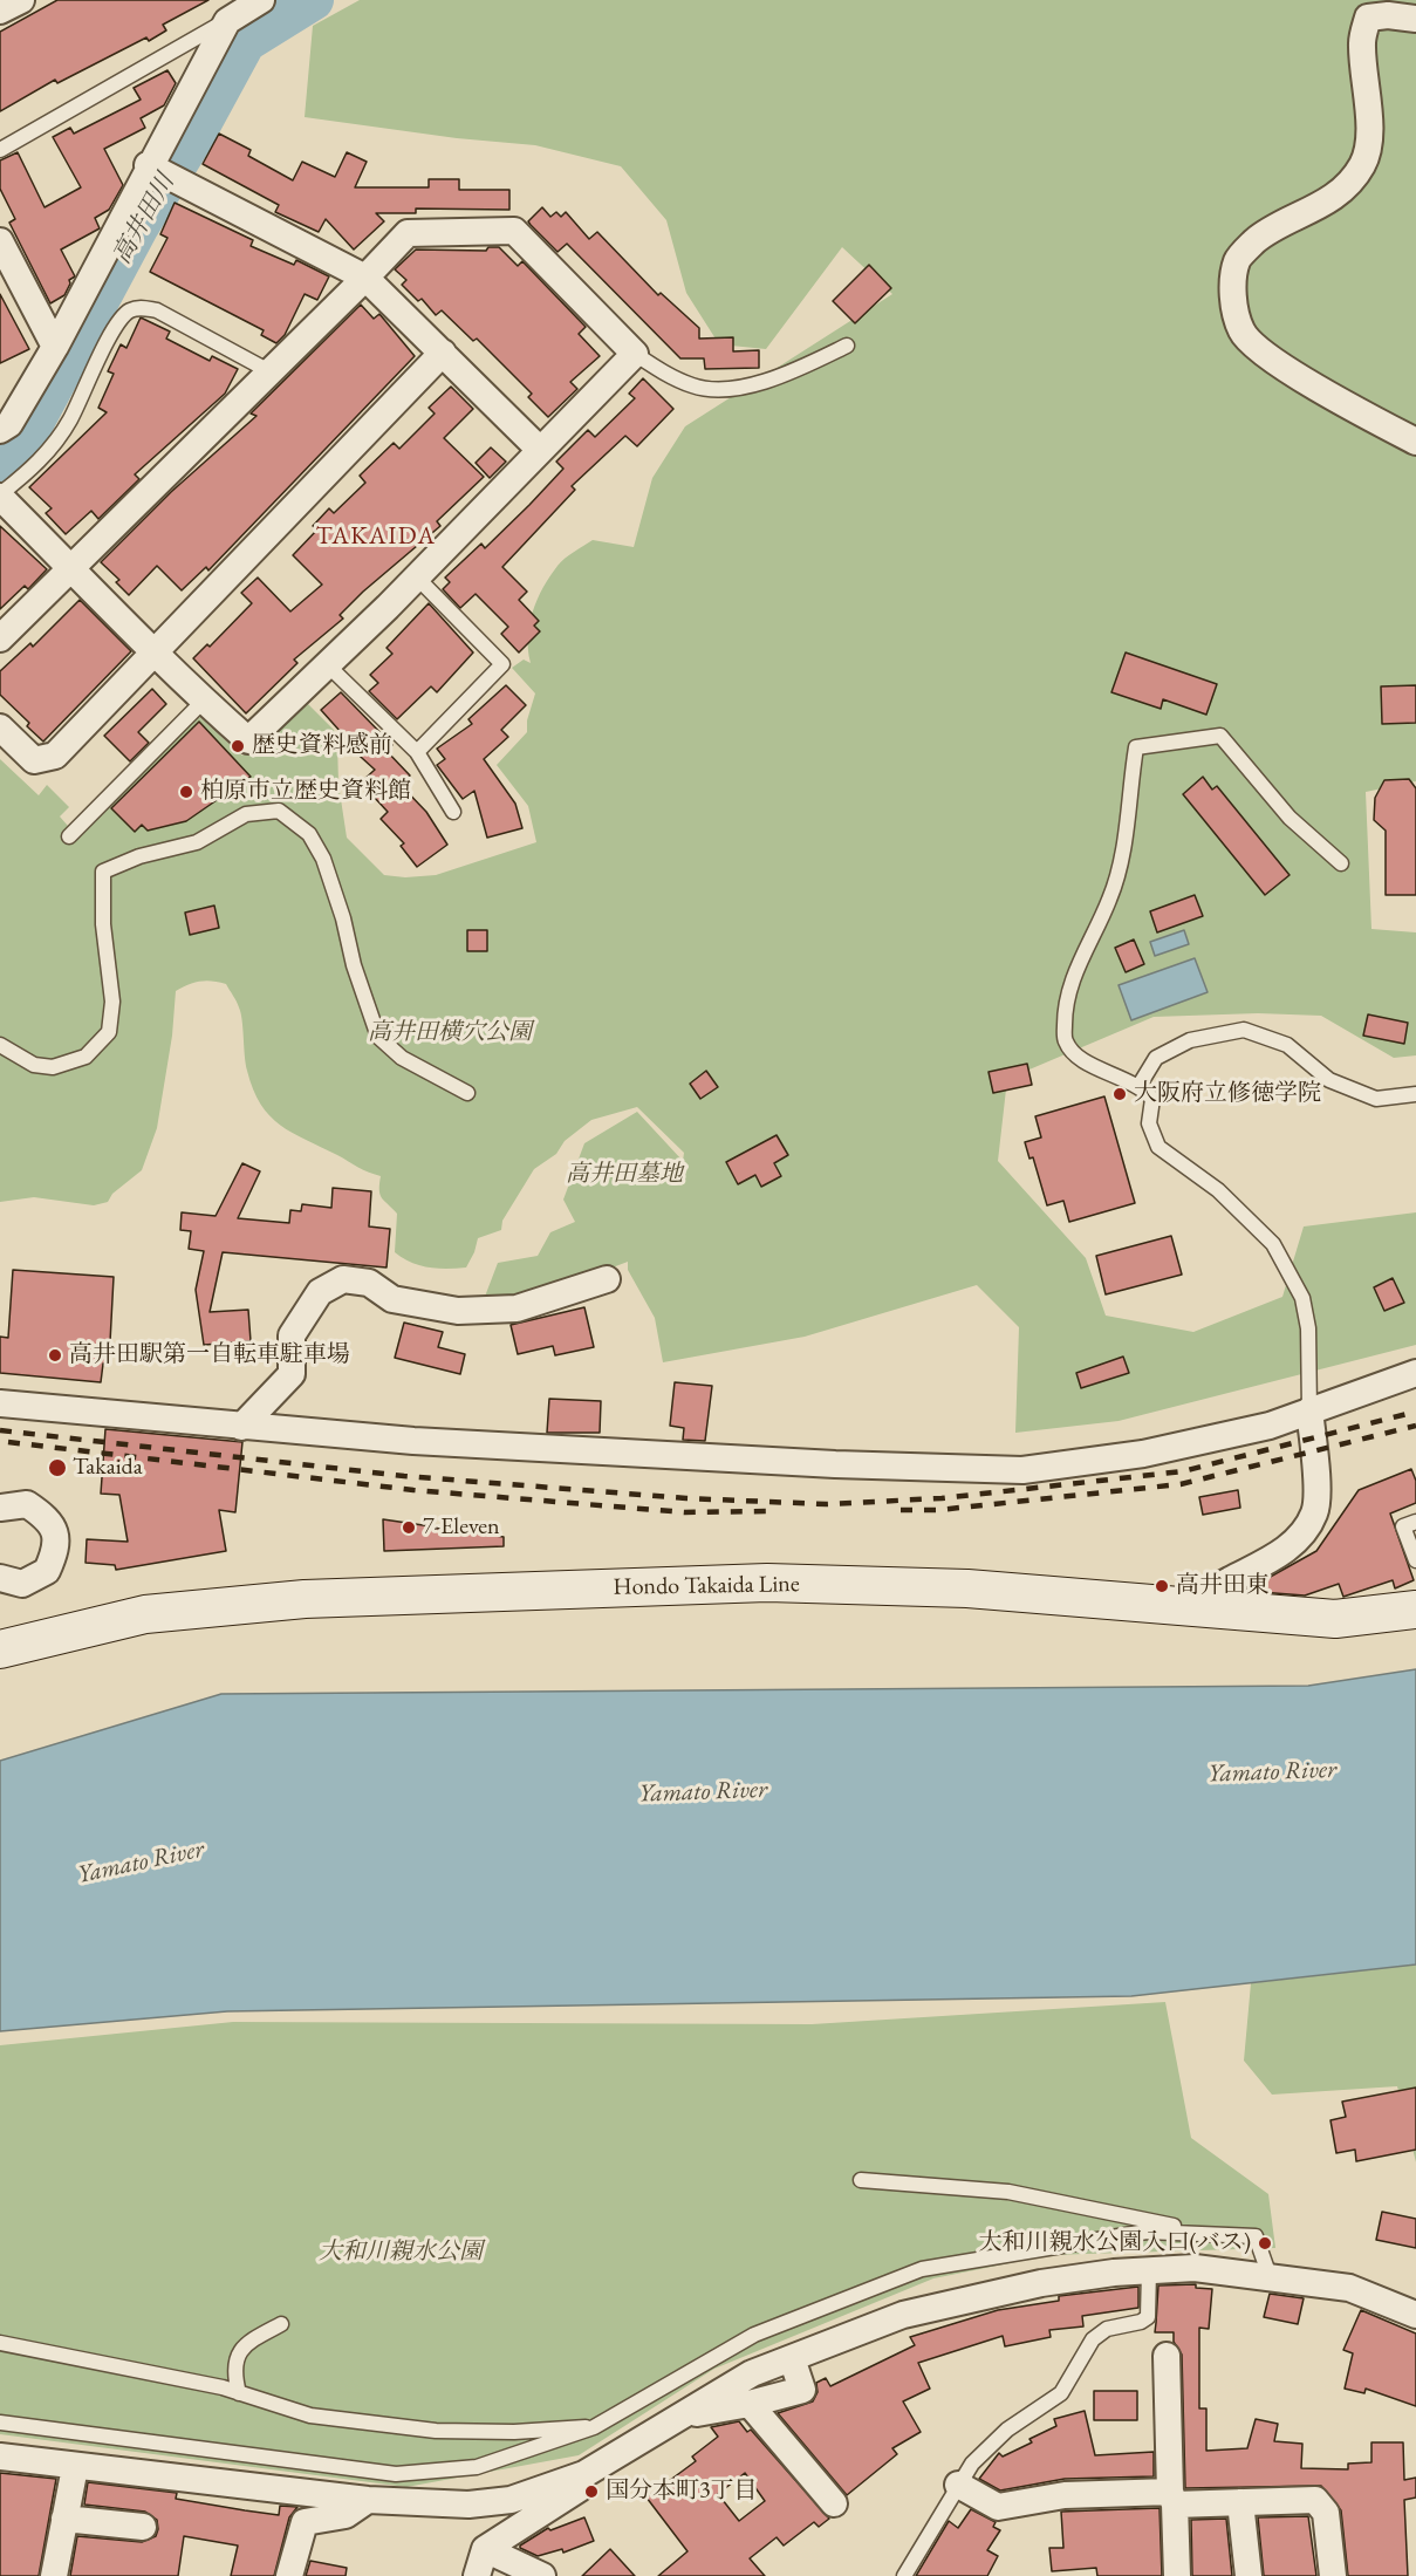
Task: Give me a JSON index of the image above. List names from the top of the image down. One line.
{"streets":{"main road":["Hondo Takaida Line"]},"districts":["TAKAIDA"],"water":["高井田川","Yamato River"],"parks":["高井田横穴公園","高井田墓地","大和川親水公園"],"places":["歴史資料感前","柏原市立歴史資料館","大阪府立修徳学院","高井田駅第一自転車駐車場","Takaida","7-Eleven","高井田東","大和川親水公園入口(バス)","国分本町3丁目"]}
